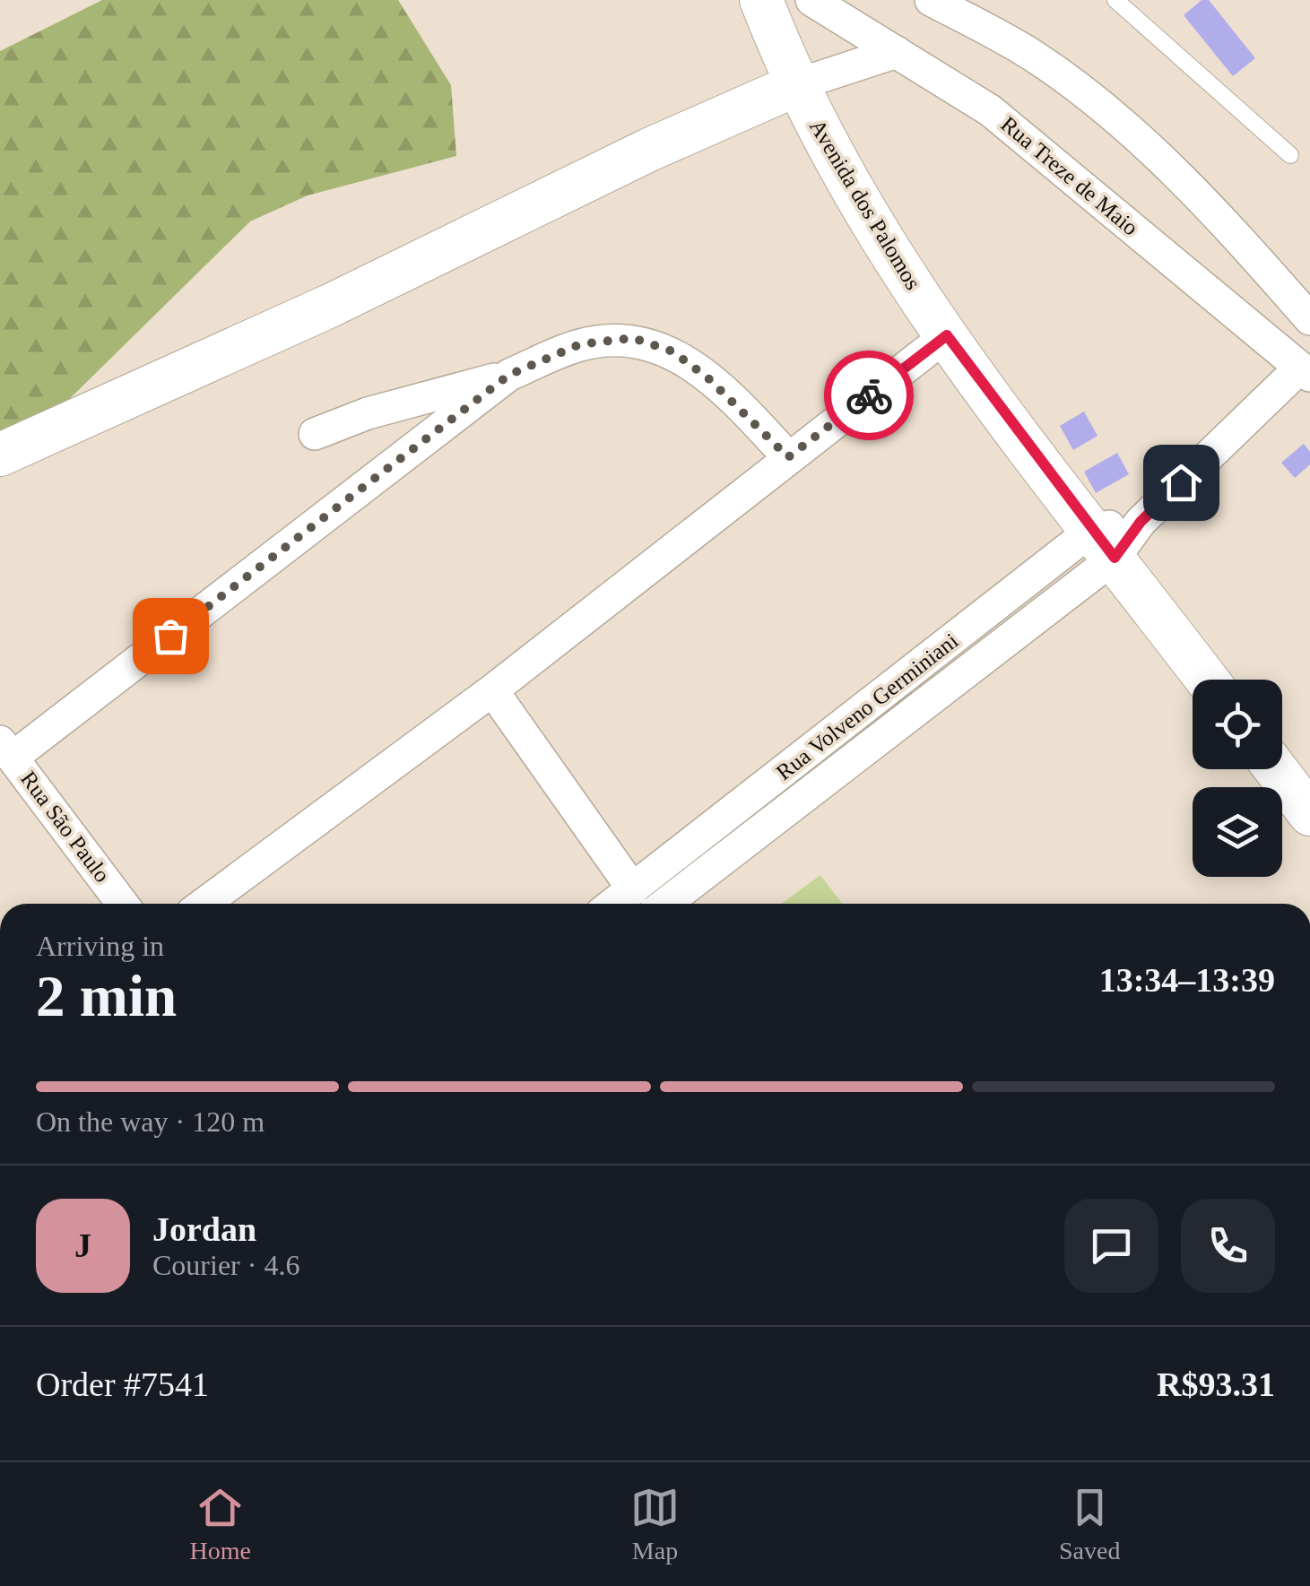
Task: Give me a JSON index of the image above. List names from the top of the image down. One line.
{"streets":{"street":["Rua Treze de Maio","Avenida dos Palomos","Rua Volveno Germiniani","Rua São Paulo"]},"crossings":[["Rua Treze de Maio","Rua Volveno Germiniani"],["Avenida dos Palomos","Rua Volveno Germiniani"]],"page":{"heading":["2 min","Arriving in","13:34–13:39"],"panel":["Jordan","Courier · 4.6","Order #7541","R$93.31"],"bar":"On the way · 120 m","round":"J","tabs":["Home","Map","Saved"]}}
